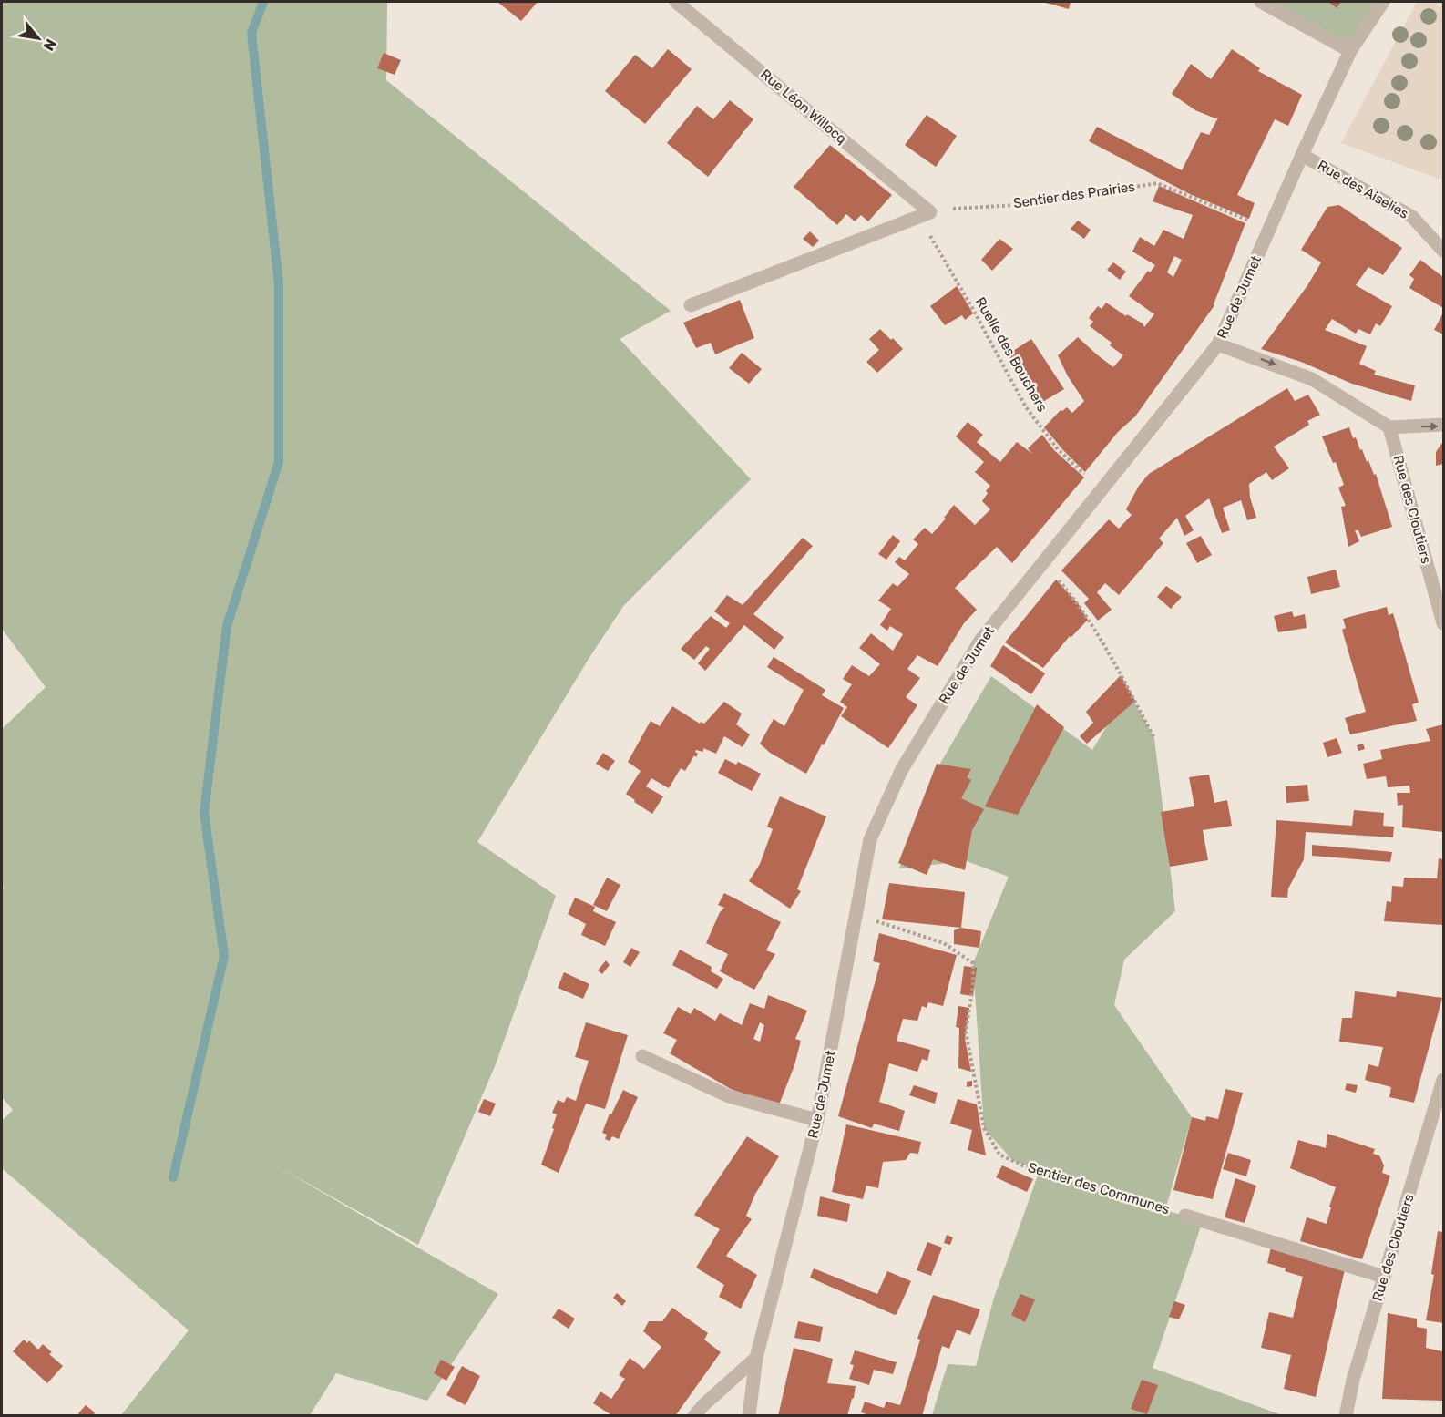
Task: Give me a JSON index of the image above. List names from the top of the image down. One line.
{"streets":{"street":["Rue Léon Willocq","Rue des Aiselies","Rue de Jumet","Rue des Cloutiers","Sentier des Communes"],"path":["Sentier des Prairies","Ruelle des Bouchers"]},"crossings":[["Rue Léon Willocq","Sentier des Prairies"],["Rue Léon Willocq","Ruelle des Bouchers"],["Rue des Aiselies","Rue de Jumet"],["Sentier des Prairies","Rue de Jumet"],["Sentier des Prairies","Ruelle des Bouchers"],["Rue de Jumet","Ruelle des Bouchers"],["Rue de Jumet","Sentier des Communes"],["Rue des Cloutiers","Sentier des Communes"]],"north":"bottom right"}
